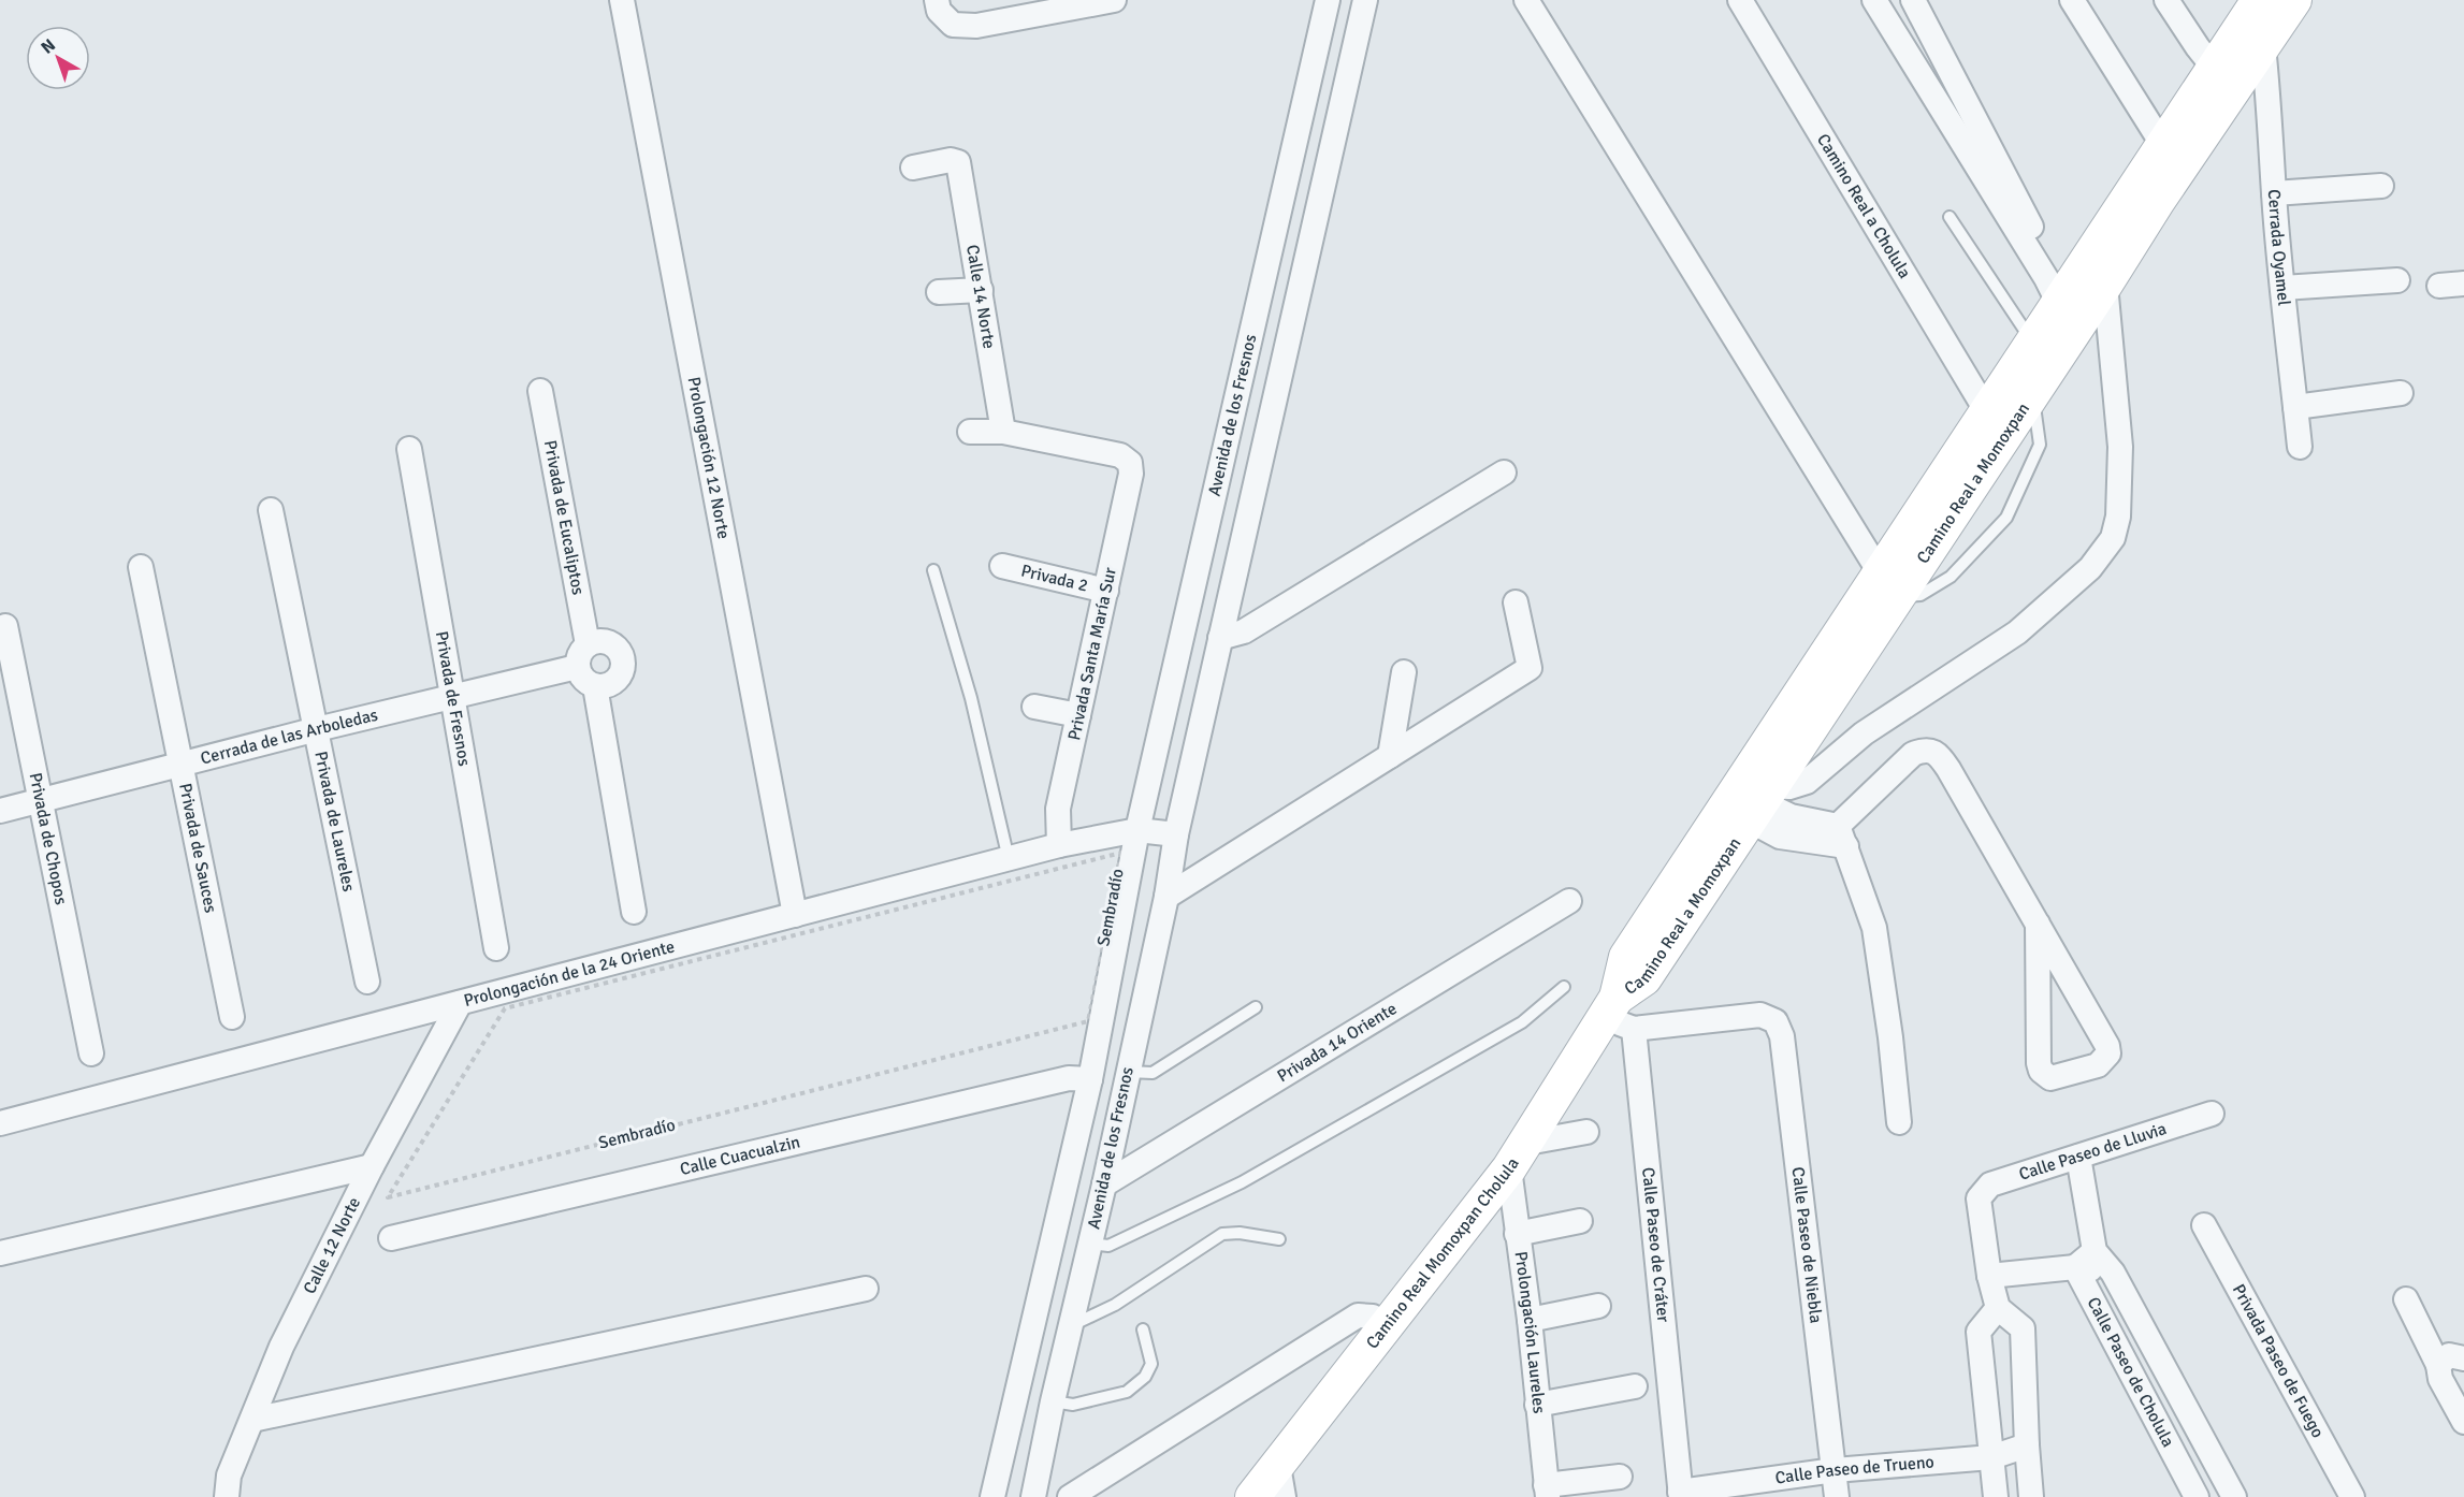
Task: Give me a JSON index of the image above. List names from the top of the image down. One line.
{"streets":{"street":["Camino Real a Cholula","Cerrada Oyamel","Calle 14 Norte","Avenida de los Fresnos","Prolongación 12 Norte","Camino Real a Momoxpan","Privada de Eucaliptos","Privada 2","Privada Santa María Sur","Privada de Fresnos","Cerrada de las Arboledas","Privada de Laureles","Privada de Chopos","Privada de Sauces","Prolongación de la 24 Oriente","Privada 14 Oriente","Calle Paseo de Lluvia","Calle Cuacualzin","Calle Paseo de Cráter","Calle Paseo de Niebla","Calle 12 Norte","Camino Real Momoxpan Cholula","Prolongación Laureles","Privada Paseo de Fuego","Calle Paseo de Cholula","Calle Paseo de Trueno"],"path":["Sembradío"]},"crossings":[["Camino Real a Cholula","Camino Real a Momoxpan"],["Cerrada Oyamel","Camino Real a Momoxpan"],["Calle 14 Norte","Privada Santa María Sur"],["Avenida de los Fresnos","Prolongación de la 24 Oriente"],["Avenida de los Fresnos","Privada 14 Oriente"],["Avenida de los Fresnos","Calle Cuacualzin"],["Prolongación 12 Norte","Prolongación de la 24 Oriente"],["Camino Real a Momoxpan","Calle Paseo de Cráter"],["Camino Real a Momoxpan","Calle Paseo de Niebla"],["Camino Real a Momoxpan","Camino Real Momoxpan Cholula"],["Privada de Eucaliptos","Cerrada de las Arboledas"],["Privada 2","Privada Santa María Sur"],["Privada Santa María Sur","Prolongación de la 24 Oriente"],["Privada de Fresnos","Cerrada de las Arboledas"],["Cerrada de las Arboledas","Privada de Laureles"],["Cerrada de las Arboledas","Privada de Chopos"],["Cerrada de las Arboledas","Privada de Sauces"],["Prolongación de la 24 Oriente","Calle 12 Norte"],["Calle Paseo de Cráter","Calle Paseo de Niebla"],["Calle Paseo de Cráter","Camino Real Momoxpan Cholula"],["Calle Paseo de Cráter","Calle Paseo de Trueno"],["Calle Paseo de Niebla","Camino Real Momoxpan Cholula"],["Calle Paseo de Niebla","Calle Paseo de Trueno"],["Camino Real Momoxpan Cholula","Prolongación Laureles"]],"north":"top left"}
